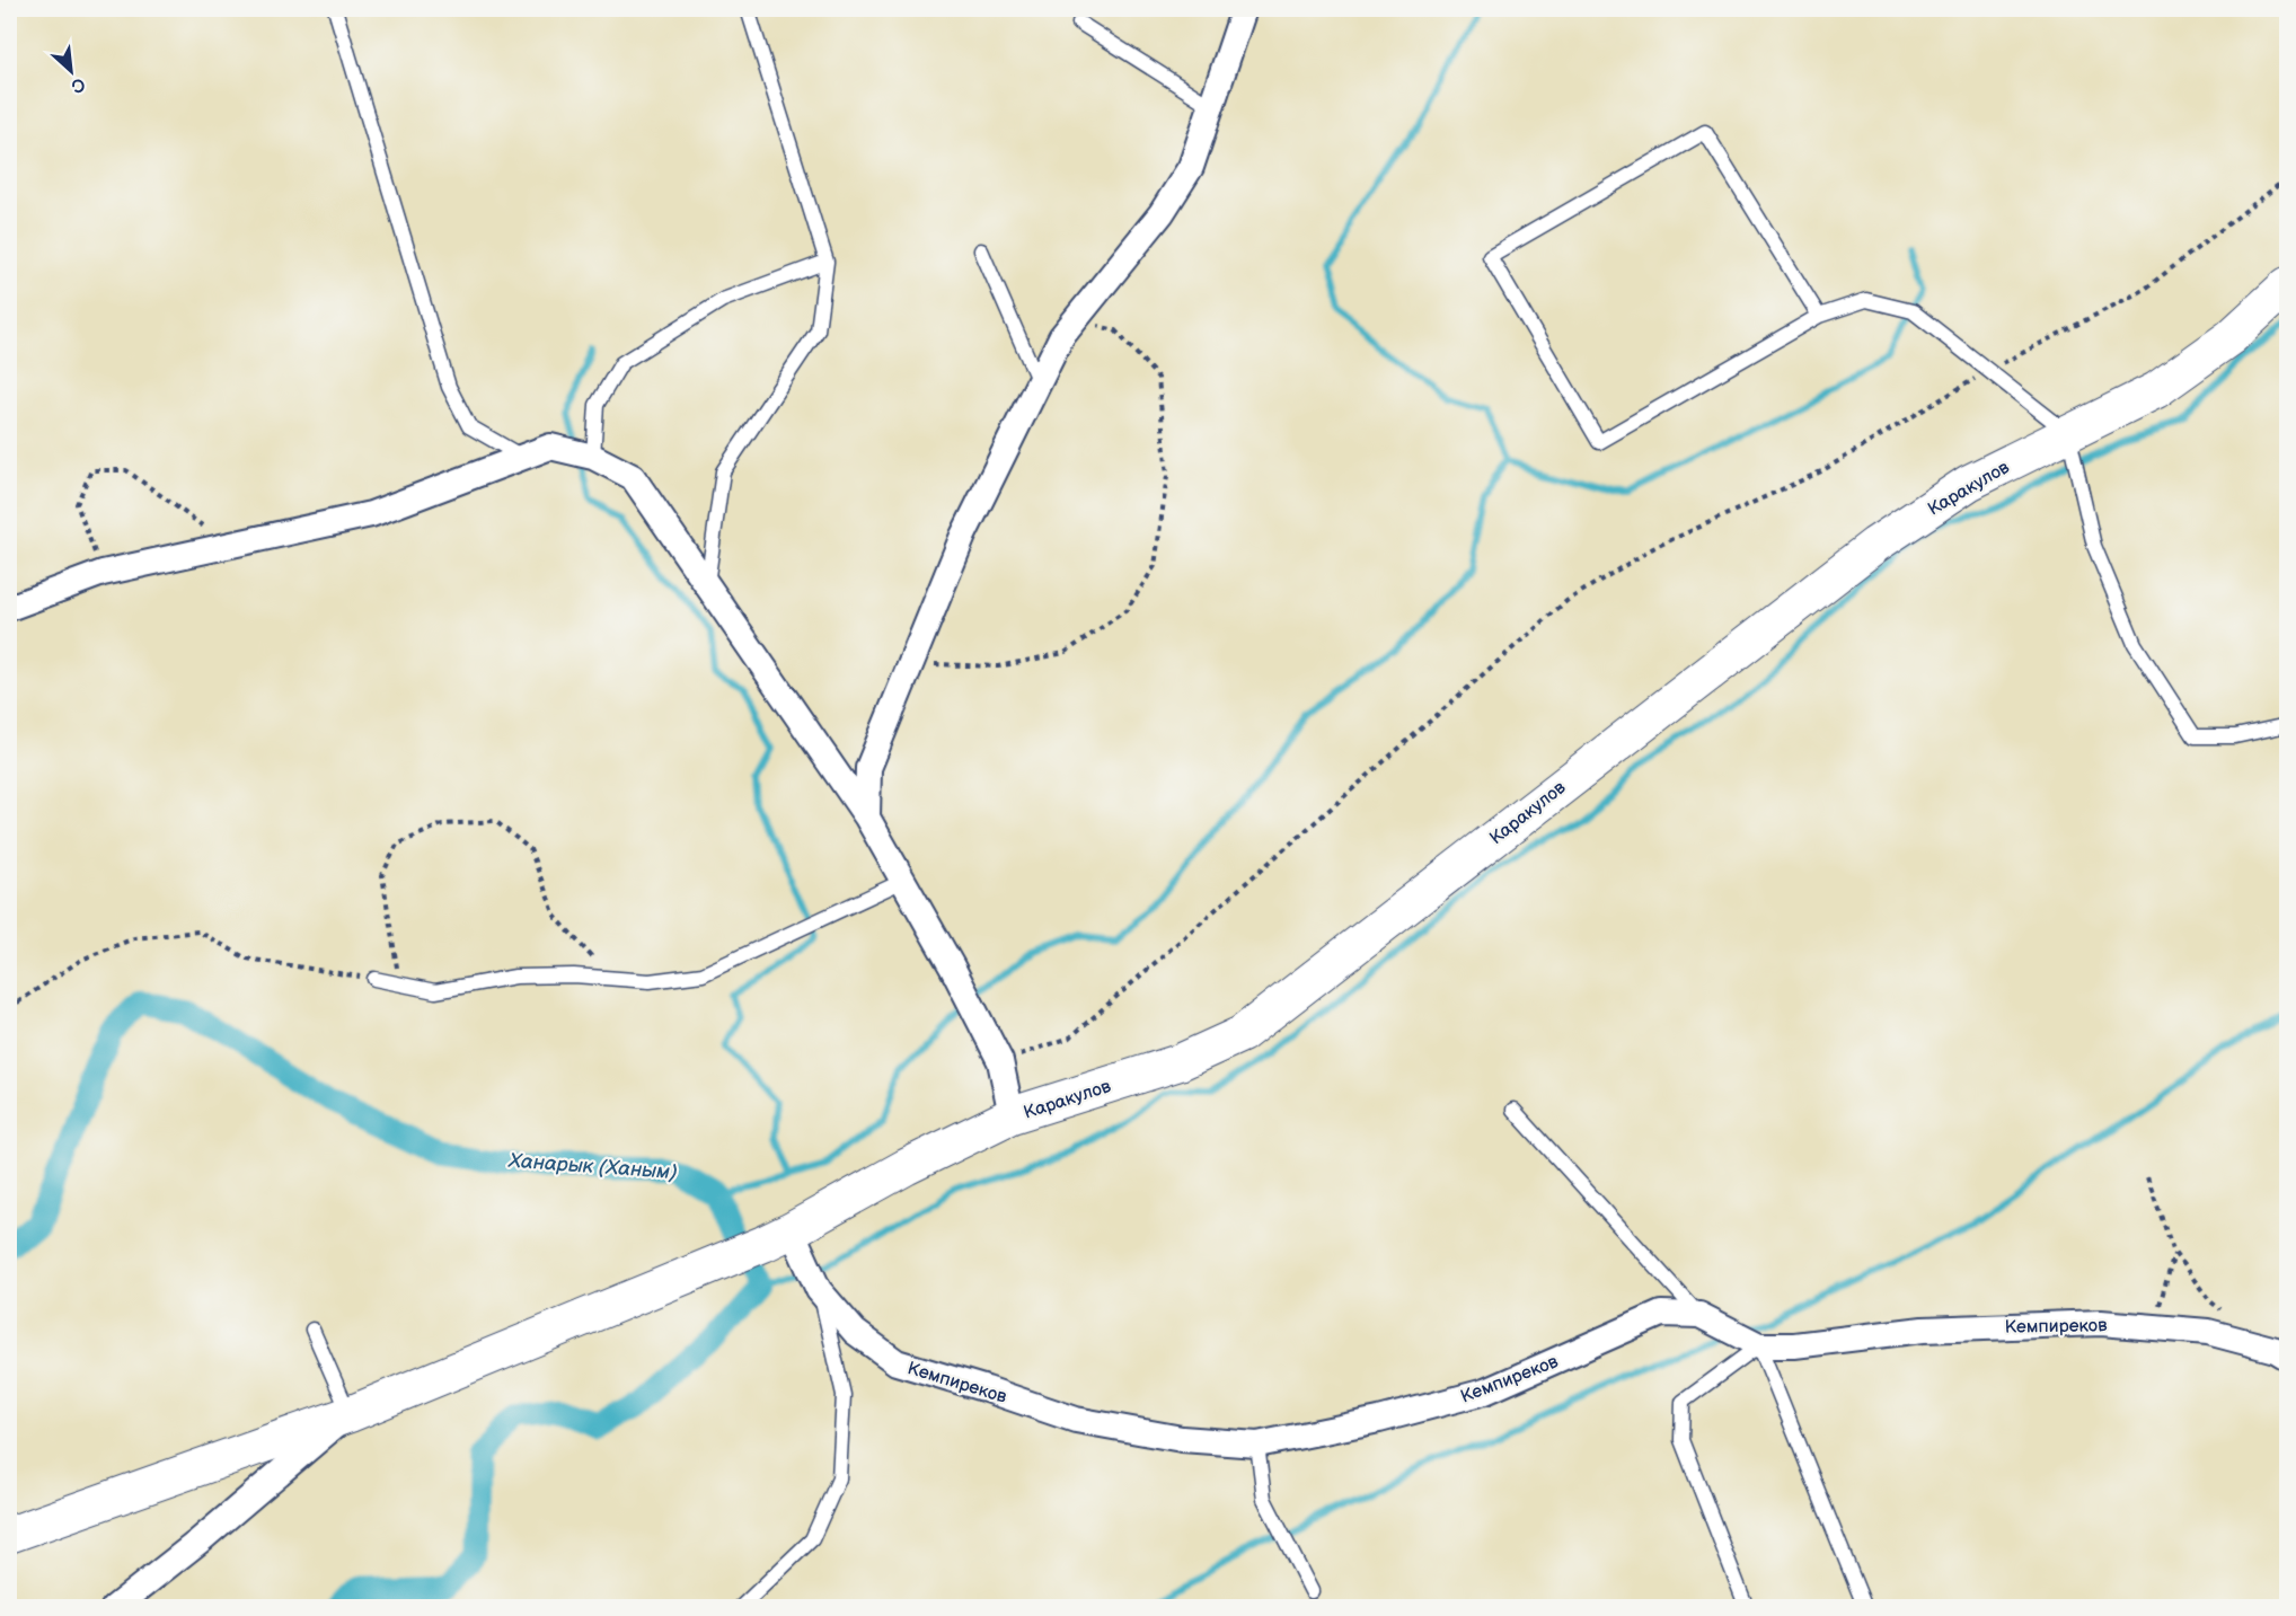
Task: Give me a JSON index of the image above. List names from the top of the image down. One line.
{"streets":{"main road":["Каракулов"],"street":["Кемпиреков"]},"crossings":[["Каракулов","Кемпиреков"]],"water":["Ханарык (Ханым)"],"north":"bottom right"}
